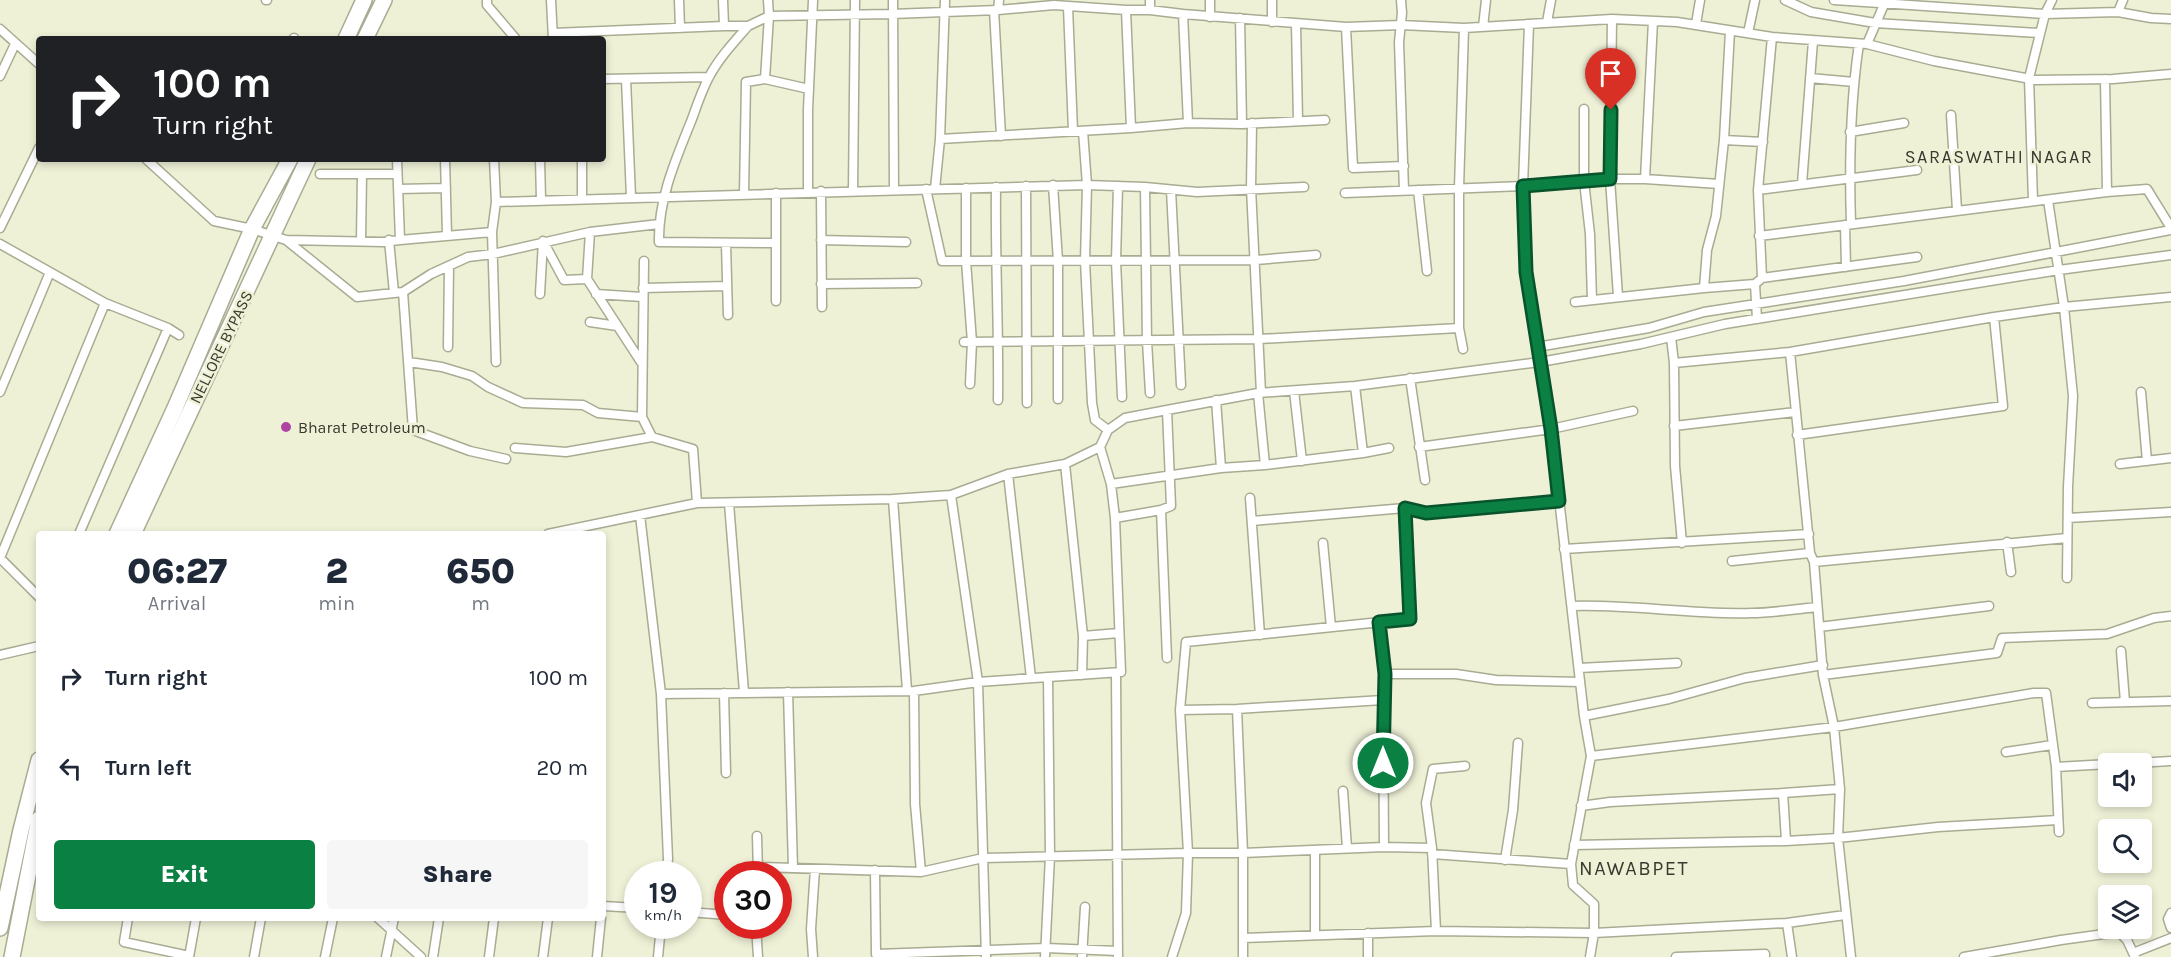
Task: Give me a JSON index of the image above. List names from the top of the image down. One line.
{"streets":{"highway":["NELLORE BYPASS"]},"districts":["SARASWATHI NAGAR","NAWABPET"],"places":["Bharat Petroleum"],"page":{"turn":["100 m","Turn right"],"eta":["06:27","Arrival","2","min","650","m"],"list":[{"name":"Turn right","value":"100 m"},{"name":"Turn left","value":"20 m"}],"buttons":["Exit","Share"],"speed":"19 km/h","limit":"30"}}
